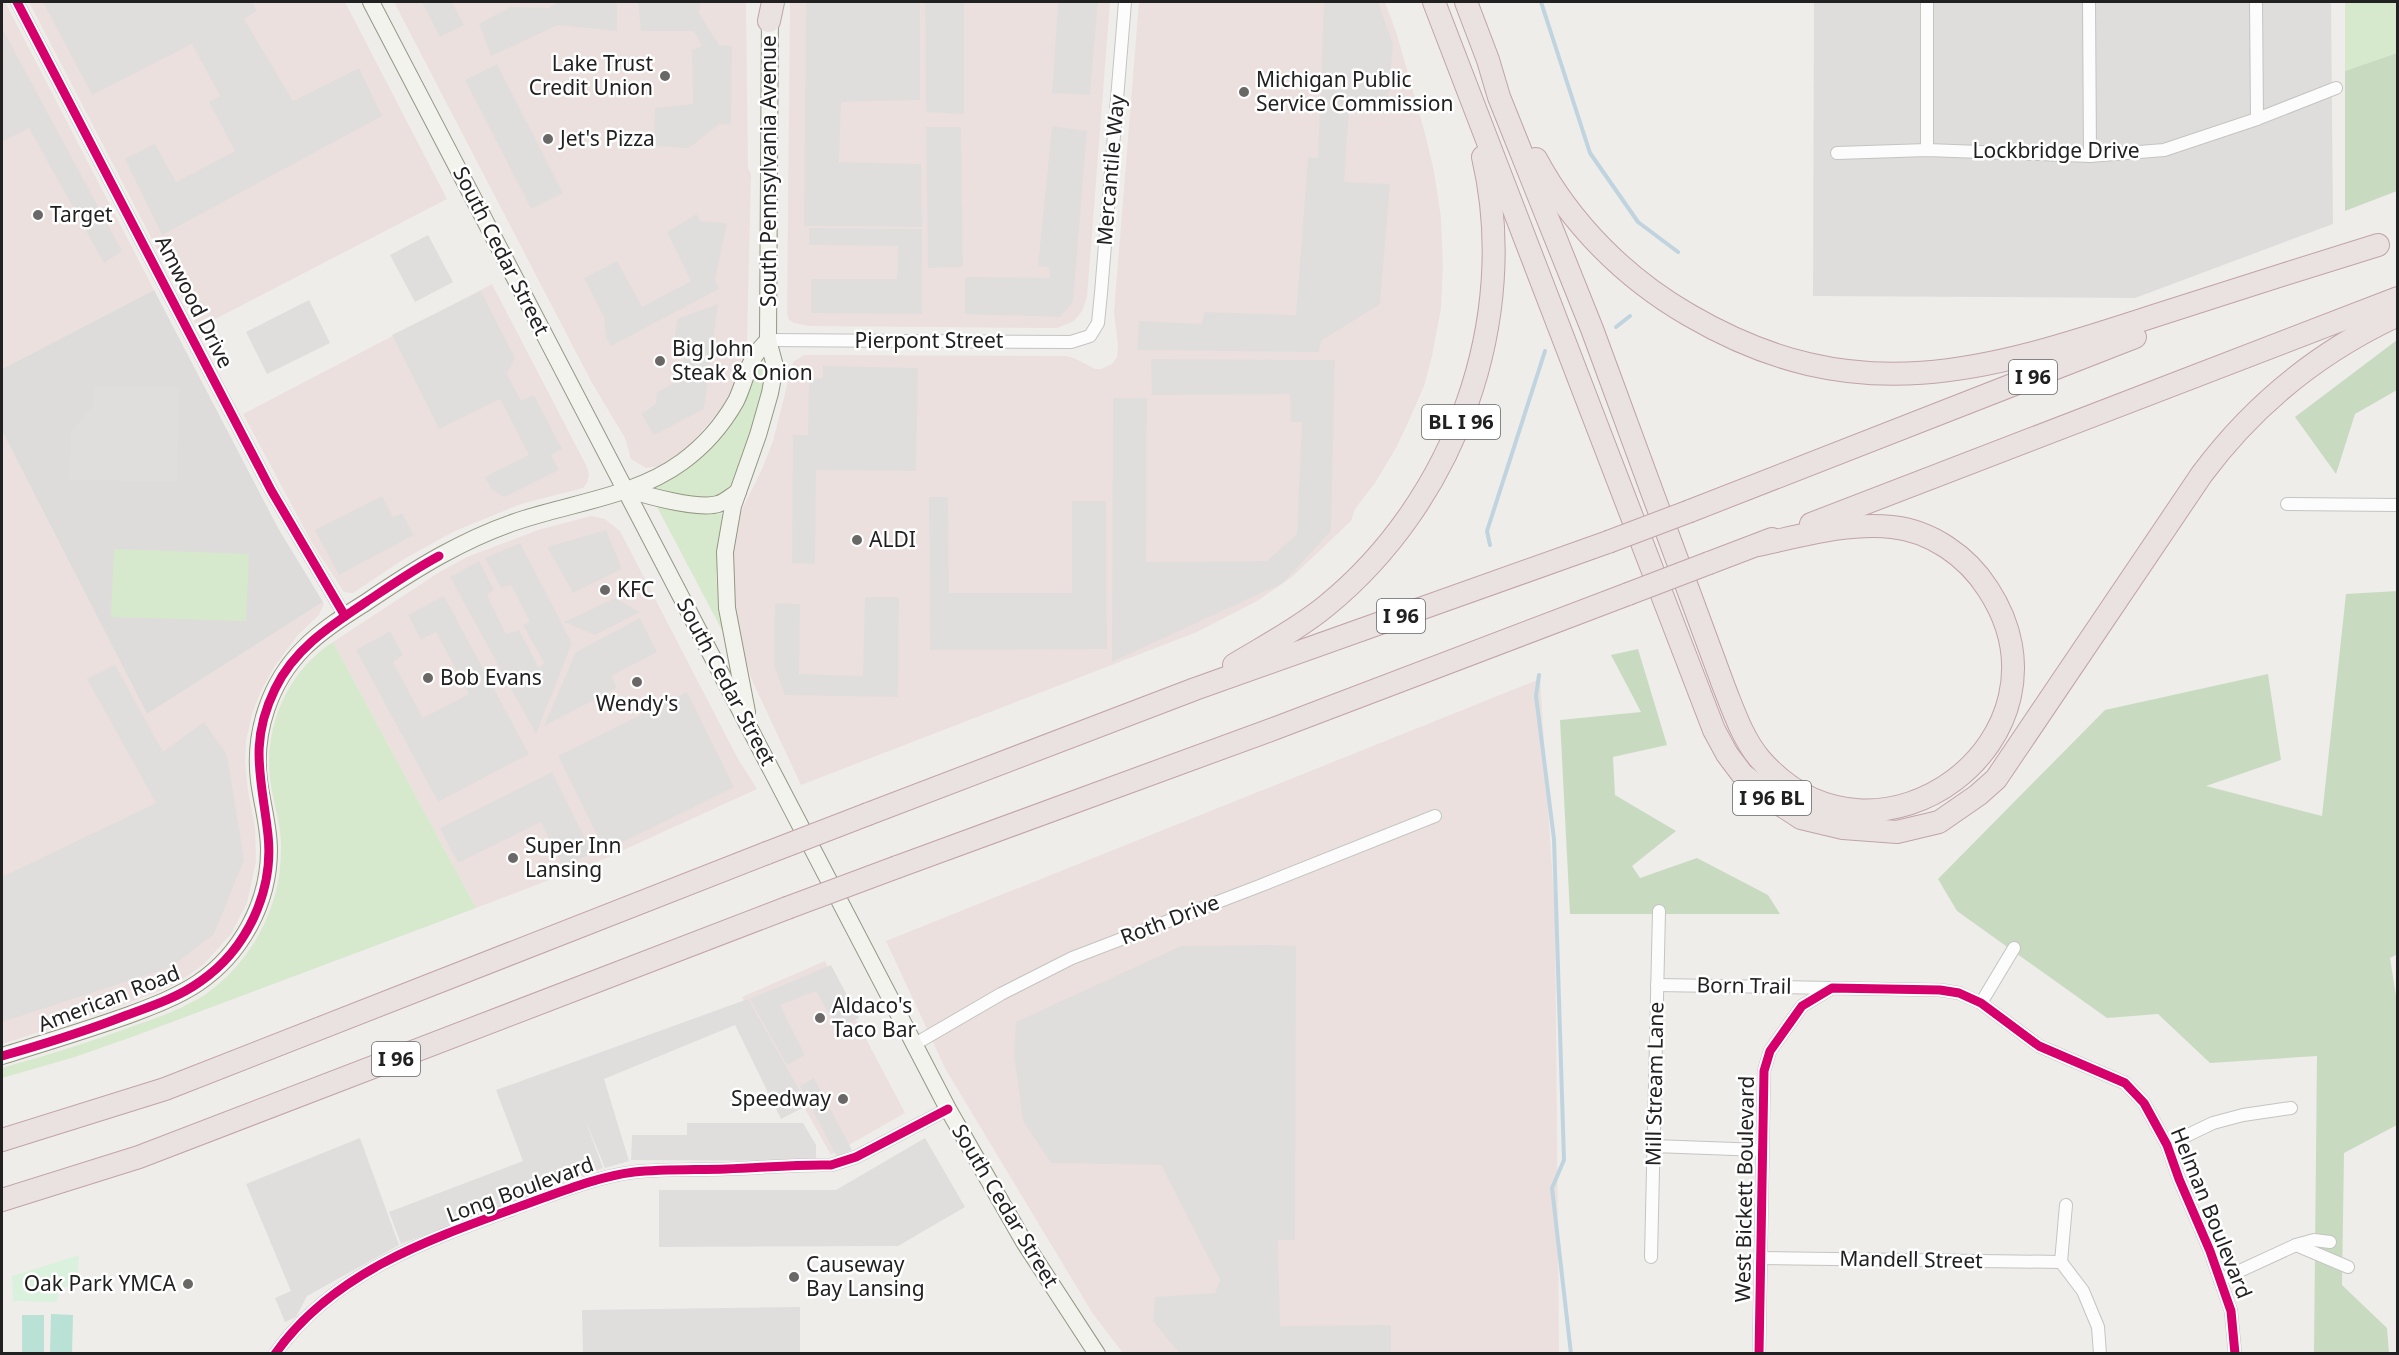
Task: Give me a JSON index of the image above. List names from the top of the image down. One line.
{"streets":{"highway":["I 96","BL I 96","I 96 BL"],"main road":["South Pennsylvania Avenue","South Cedar Street","American Road"],"street":["Lockbridge Drive","Mercantile Way","Amwood Drive","Pierpont Street","Roth Drive","Born Trail","Mill Stream Lane","West Bickett Boulevard","Long Boulevard","Helman Boulevard","Mandell Street"]},"crossings":[["Mercantile Way","Pierpont Street"],["South Pennsylvania Avenue","South Cedar Street"],["South Pennsylvania Avenue","Pierpont Street"],["South Cedar Street","Roth Drive"],["South Cedar Street","American Road"],["South Cedar Street","Long Boulevard"],["Amwood Drive","American Road"],["I 96","BL I 96"],["I 96","I 96 BL"],["BL I 96","I 96 BL"],["Born Trail","Mill Stream Lane"],["Born Trail","West Bickett Boulevard"],["West Bickett Boulevard","Mandell Street"]],"places":["Lake Trust Credit Union","Michigan Public Service Commission","Jet's Pizza","Target","Big John Steak & Onion","ALDI","KFC","Bob Evans","Wendy's","Super Inn Lansing","Aldaco's Taco Bar","Speedway","Causeway Bay Lansing","Oak Park YMCA"]}
